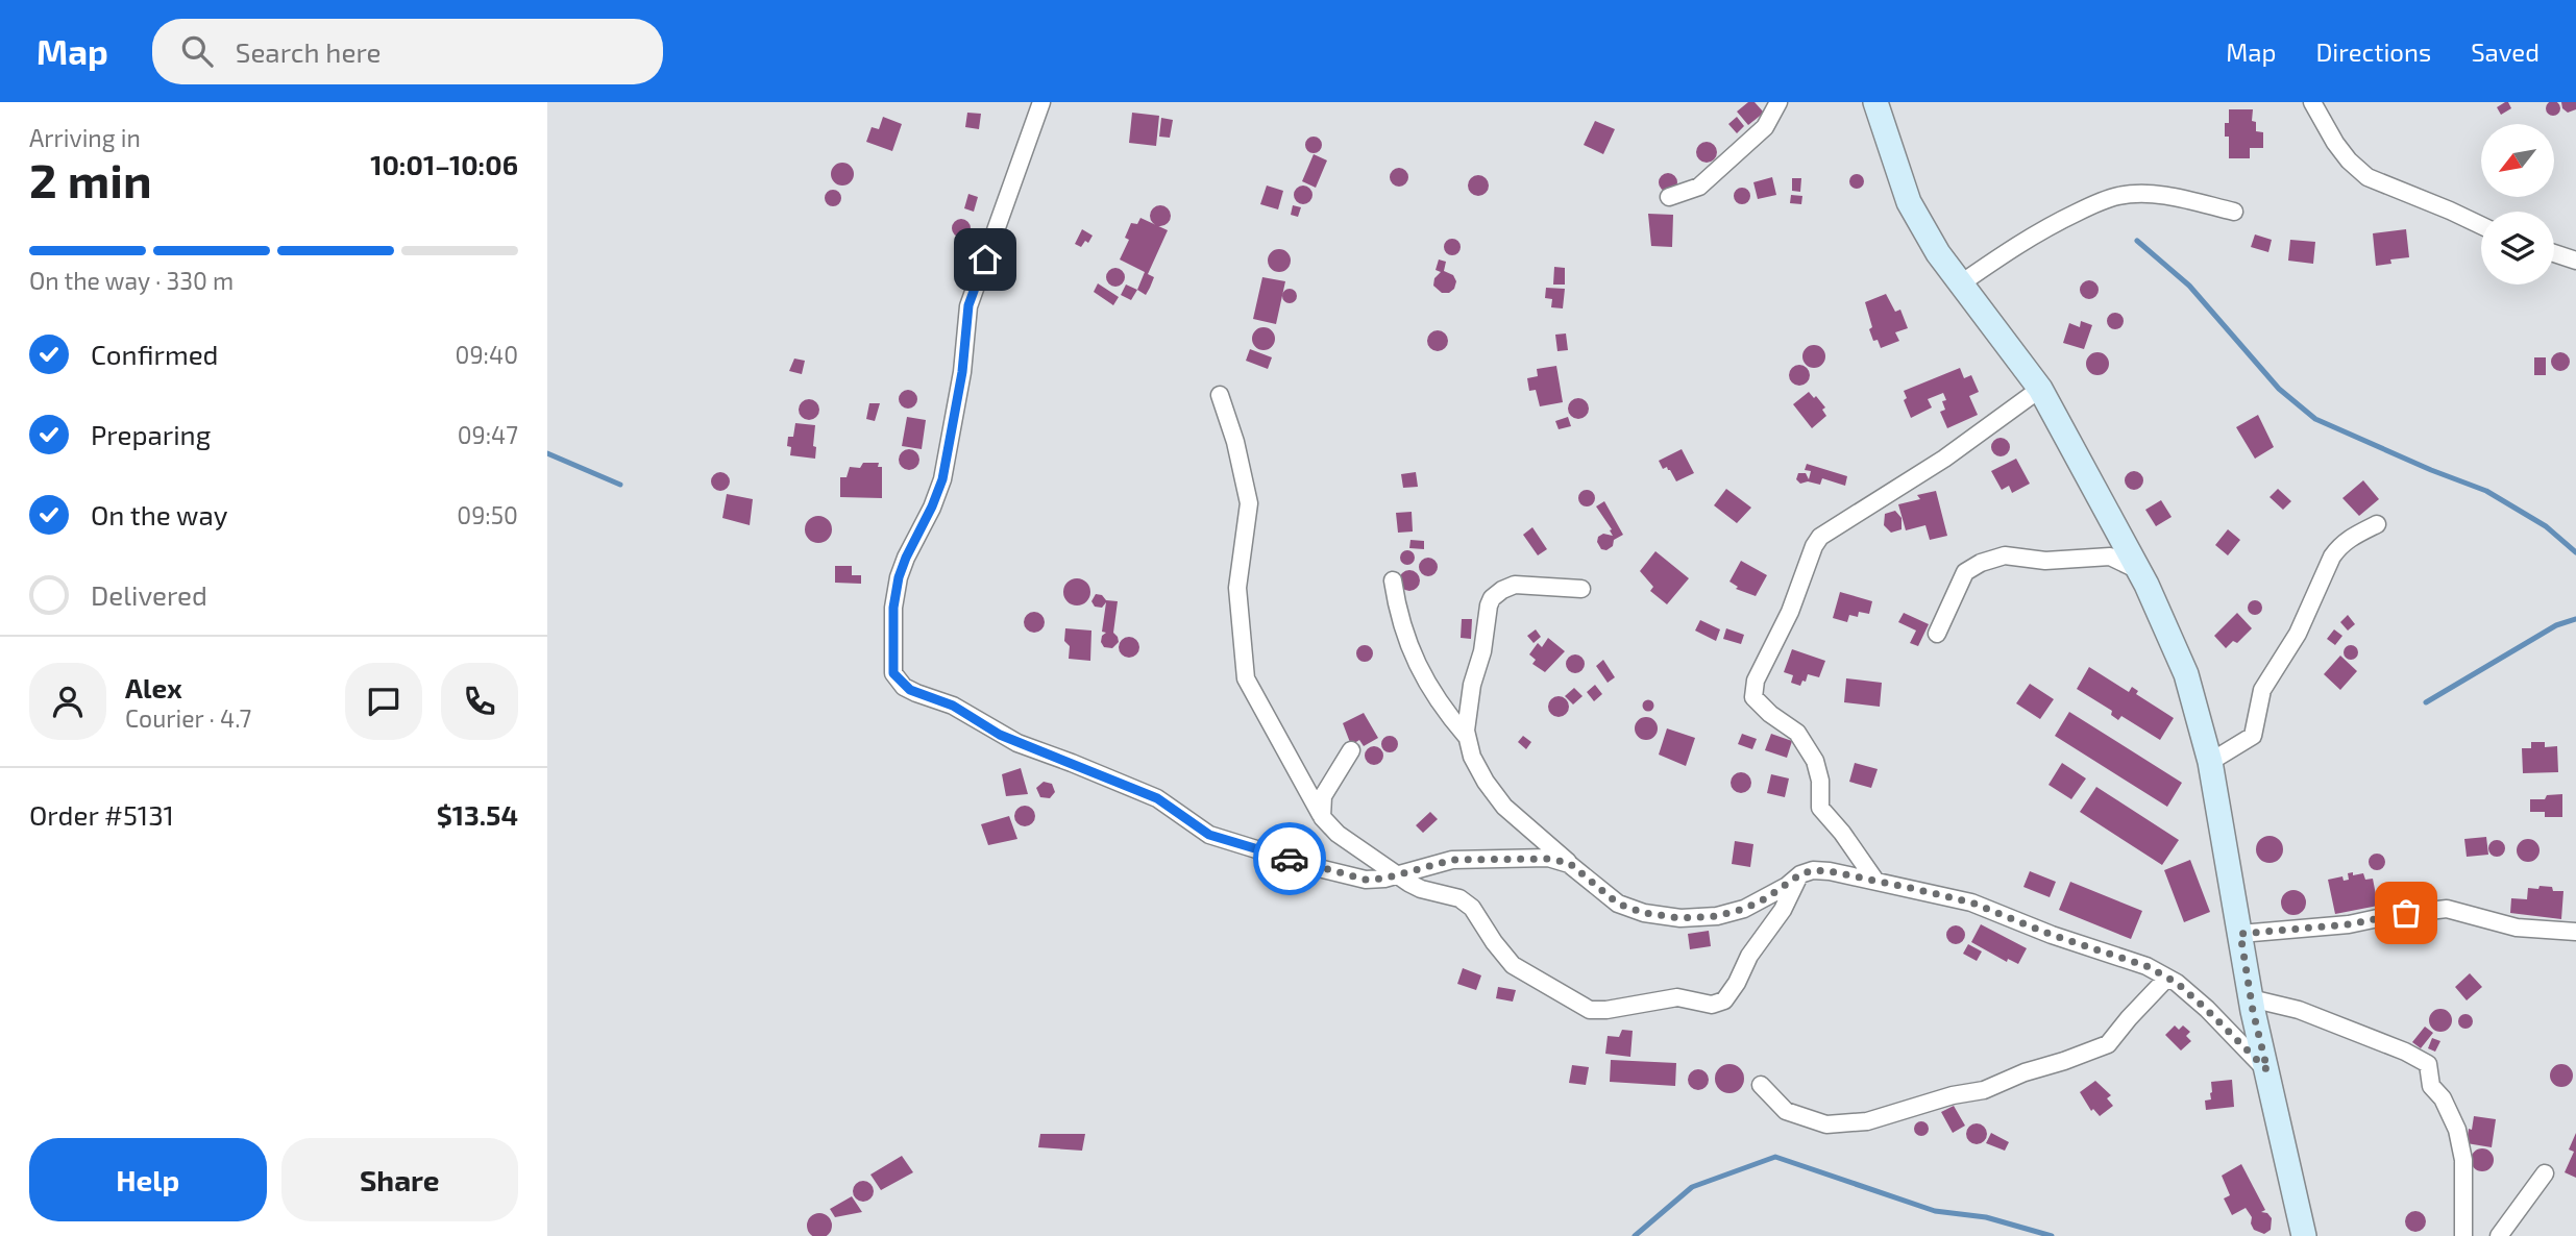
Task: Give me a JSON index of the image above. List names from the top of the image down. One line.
{"north":"bottom left","page":{"header":"Map","search":"Search here","nav":["Map","Directions","Saved"],"heading":["2 min","Arriving in","10:01–10:06"],"panel":["Alex","Courier · 4.7","Order #5131","$13.54"],"bar":"On the way · 330 m","list":[["Confirmed","09:40"],["Preparing","09:47"],["On the way","09:50"],"Delivered"],"buttons":["Help","Share"]}}
